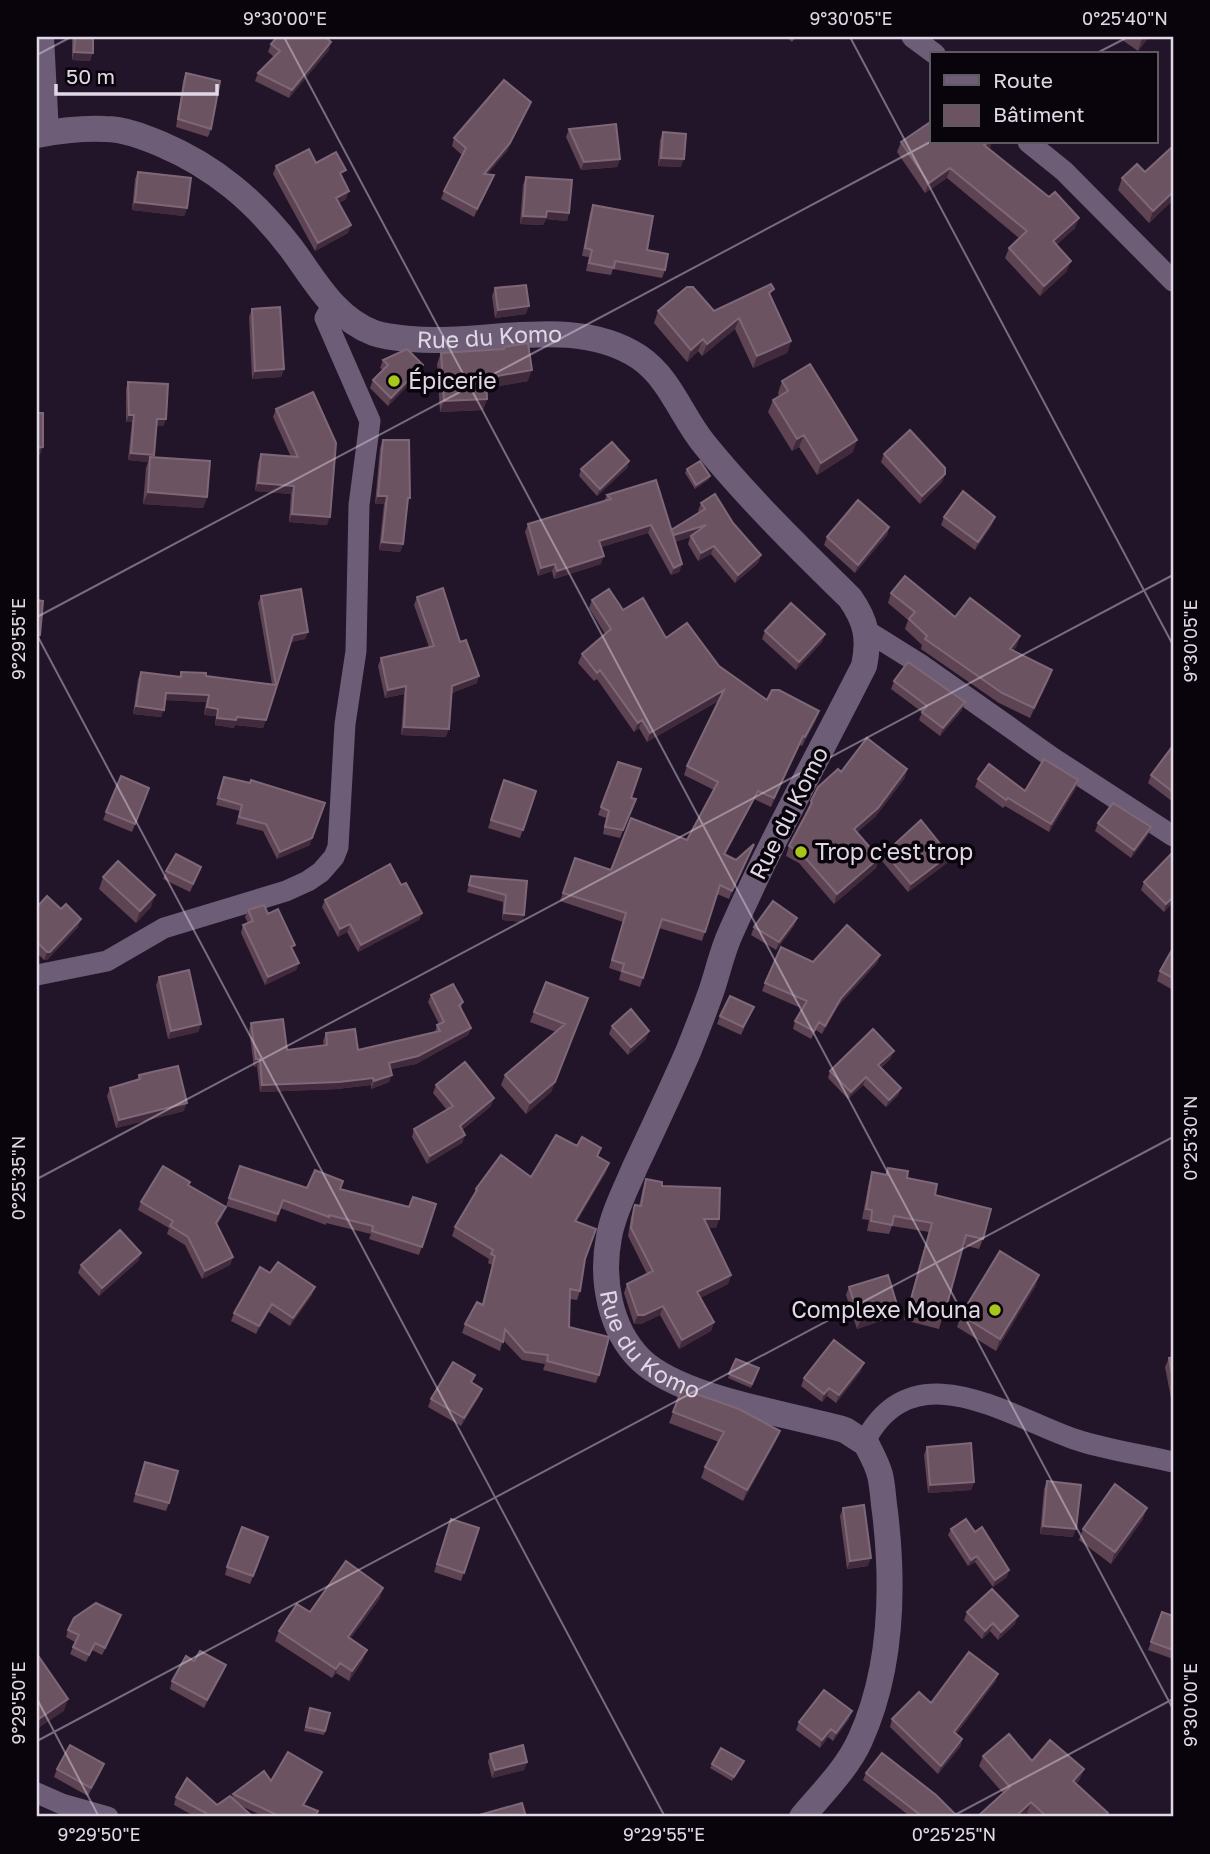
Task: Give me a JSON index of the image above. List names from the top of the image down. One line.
{"streets":{"street":["Rue du Komo"]},"places":["Épicerie","Trop c'est trop","Complexe Mouna"],"legend":["Route","Bâtiment"],"scale_bar":"50 m","coordinates":["9°30'00\"E","9°30'05\"E","0°25'40\"N","9°29'55\"E","0°25'30\"N","0°25'35\"N","9°29'50\"E","0°25'25\"N"]}
